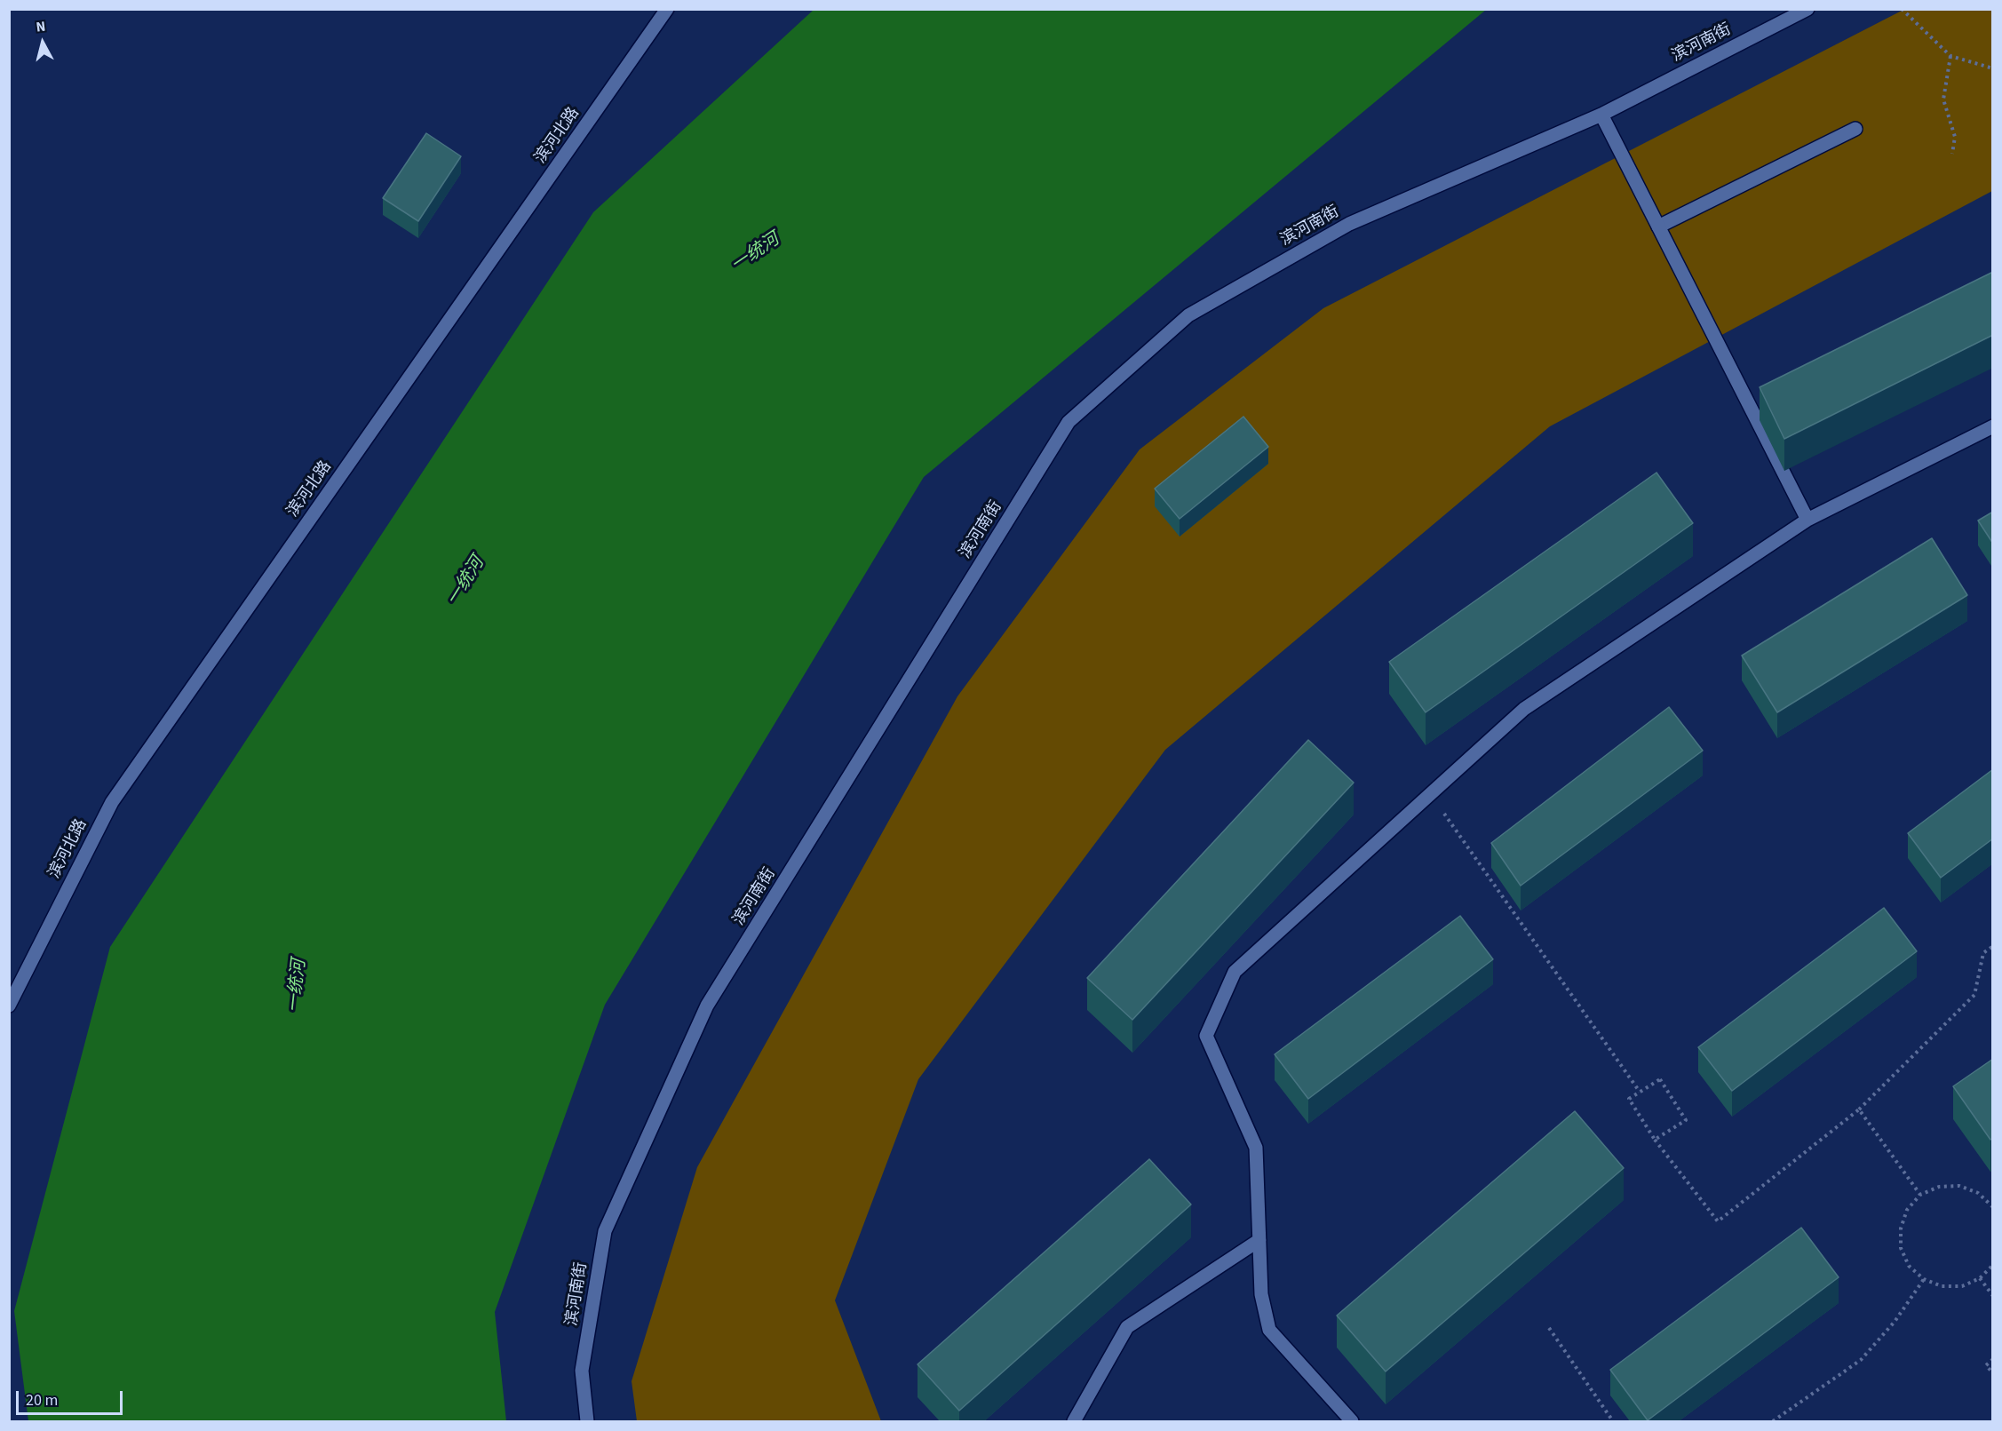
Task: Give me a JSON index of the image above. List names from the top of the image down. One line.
{"streets":{"street":["滨河南街","滨河北路"]},"water":["一统河"],"scale_bar":"20 m","north":"top"}
